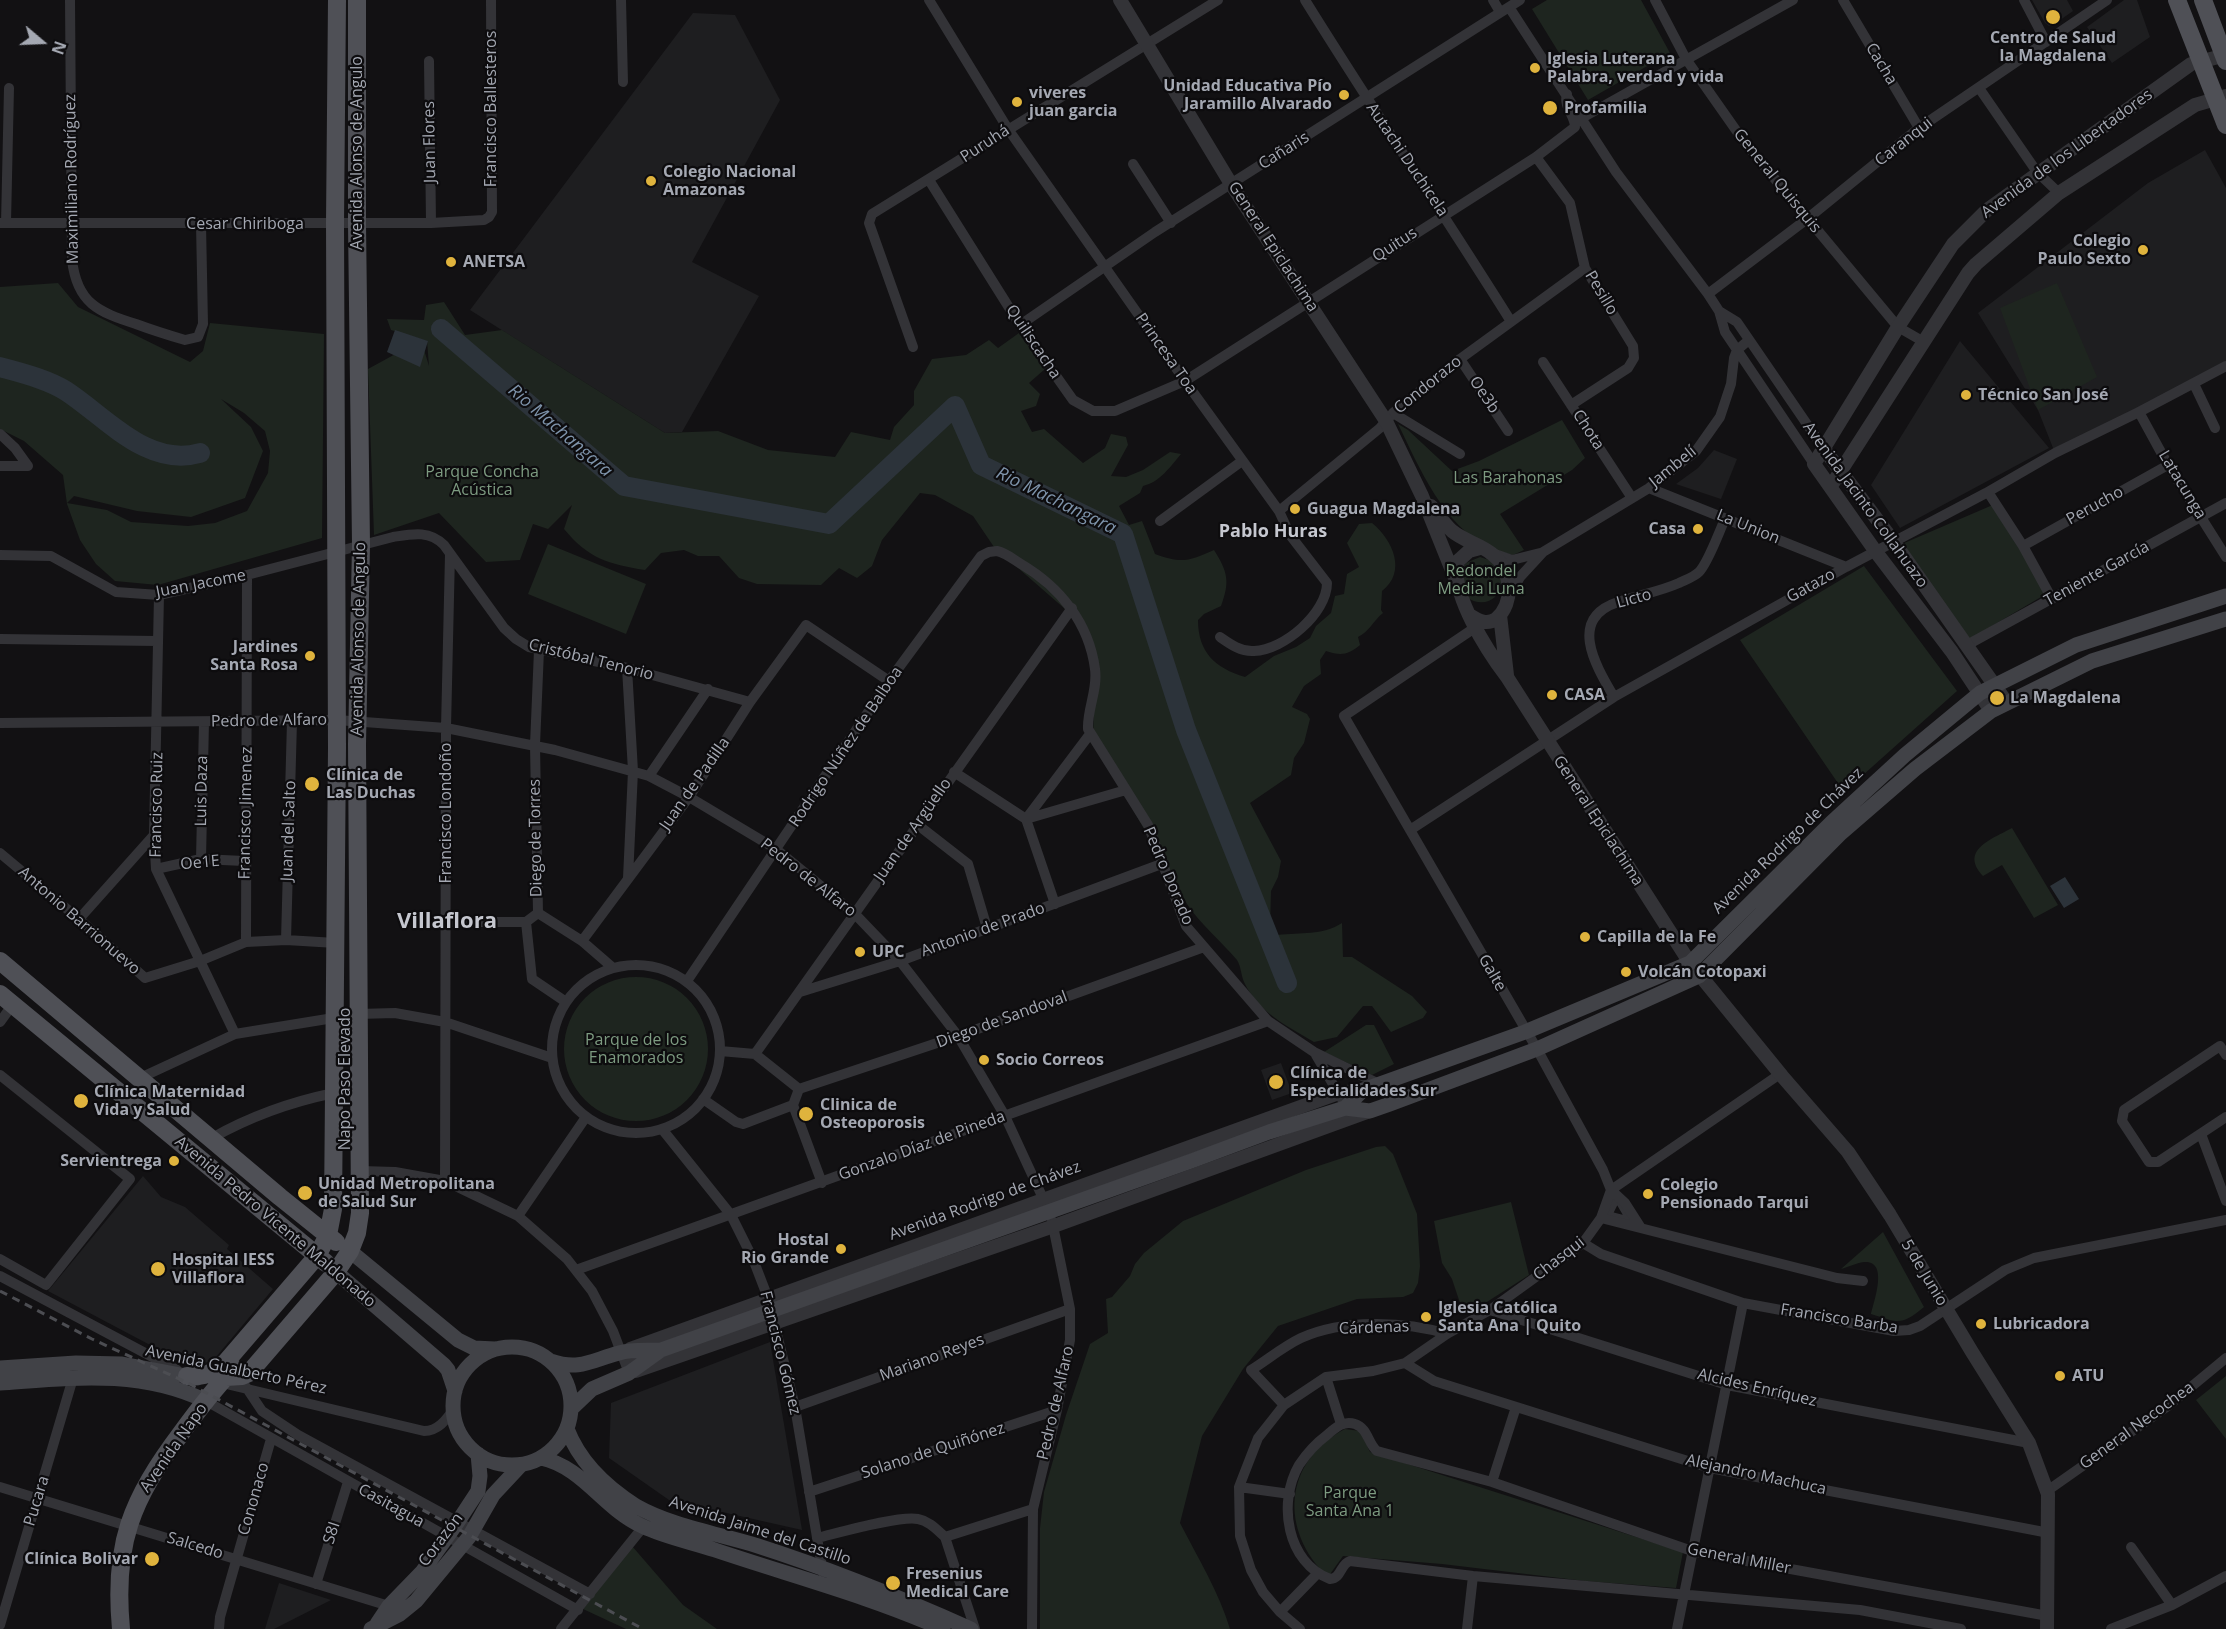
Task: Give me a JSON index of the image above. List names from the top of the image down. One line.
{"streets":{"main road":["Avenida Alonso de Angulo","Avenida Rodrigo de Chávez","Napo Paso Elevado","Avenida Pedro Vicente Maldonado","Avenida Gualberto Pérez","Avenida Napo","Avenida Jaime del Castillo","Corazón"],"street":["Cacha","Francisco Ballesteros","Juan Flores","Caranqui","Puruhá","Cañaris","Avenida de los Libertadores","Autachi Duchicela","Maximiliano Rodríguez","General Quisquis","Cesar Chiriboga","Quitus","General Epiclachima","Pesillo","Quiliscacha","Princesa Toa","Condorazo","Oe3b","Chota","Jambelí","Latacunga","Avenida Jacinto Collahuazo","Perucho","La Union","Teniente García","Juan Jacome","Gatazo","Licto","Cristóbal Tenorio","Pedro de Alfaro","Rodrigo Núñez de Balboa","Juan de Padilla","Luis Daza","Francisco Ruiz","Francisco Jimenez","Francisco Londoño","Juan de Argüello","Juan del Salto","Diego de Torres","Oe1E","Pedro Dorado","Antonio Barrionuevo","Antonio de Prado","Galte","Diego de Sandoval","Gonzalo Díaz de Pineda","Chasqui","5 de Junio","Francisco Barba","Cárdenas","Francisco Gómez","Mariano Reyes","Alcides Enríquez","General Necochea","Solano de Quiñónez","Alejandro Machuca","Cononaco","Pucara","Casitagua","S8I","Salcedo","General Miller"]},"crossings":[["Cacha","Caranqui"],["Francisco Ballesteros","Cesar Chiriboga"],["Juan Flores","Cesar Chiriboga"],["Caranqui","General Quisquis"],["Caranqui","Avenida Jacinto Collahuazo"],["Puruhá","General Epiclachima"],["Puruhá","Quiliscacha"],["Puruhá","Princesa Toa"],["Cañaris","Autachi Duchicela"],["Cañaris","General Epiclachima"],["Cañaris","Quiliscacha"],["Cañaris","Princesa Toa"],["Cañaris","Avenida Jacinto Collahuazo"],["Avenida Alonso de Angulo","Cesar Chiriboga"],["Avenida Alonso de Angulo","Juan Jacome"],["Avenida Alonso de Angulo","Cristóbal Tenorio"],["Avenida Alonso de Angulo","Pedro de Alfaro"],["Avenida Alonso de Angulo","Antonio Barrionuevo"],["Avenida Alonso de Angulo","Napo Paso Elevado"],["Avenida Alonso de Angulo","Avenida Pedro Vicente Maldonado"],["Avenida Alonso de Angulo","Avenida Napo"],["Avenida de los Libertadores","General Quisquis"],["Avenida de los Libertadores","Avenida Jacinto Collahuazo"],["Autachi Duchicela","Quitus"],["Autachi Duchicela","Condorazo"],["Maximiliano Rodríguez","Cesar Chiriboga"],["Quitus","General Epiclachima"],["Quitus","Pesillo"],["Quitus","Quiliscacha"],["Quitus","Princesa Toa"],["Quitus","Avenida Jacinto Collahuazo"],["General Epiclachima","Condorazo"],["General Epiclachima","Jambelí"],["General Epiclachima","Gatazo"],["General Epiclachima","Avenida Rodrigo de Chávez"],["General Epiclachima","Galte"],["General Epiclachima","5 de Junio"],["Pesillo","Condorazo"],["Pesillo","Chota"],["Quiliscacha","Princesa Toa"],["Princesa Toa","Condorazo"],["Condorazo","Oe3b"],["Chota","Jambelí"],["Jambelí","Avenida Jacinto Collahuazo"],["Jambelí","La Union"],["Jambelí","Galte"],["Latacunga","Perucho"],["Latacunga","Teniente García"],["Latacunga","Gatazo"],["Avenida Jacinto Collahuazo","Teniente García"],["Avenida Jacinto Collahuazo","Gatazo"],["Avenida Jacinto Collahuazo","Avenida Rodrigo de Chávez"],["La Union","Gatazo"],["La Union","Licto"],["Juan Jacome","Cristóbal Tenorio"],["Juan Jacome","Francisco Ruiz"],["Juan Jacome","Francisco Jimenez"],["Gatazo","Licto"],["Gatazo","Galte"],["Cristóbal Tenorio","Juan de Padilla"],["Cristóbal Tenorio","Francisco Londoño"],["Cristóbal Tenorio","Diego de Torres"],["Pedro de Alfaro","Rodrigo Núñez de Balboa"],["Pedro de Alfaro","Juan de Padilla"],["Pedro de Alfaro","Luis Daza"],["Pedro de Alfaro","Francisco Ruiz"],["Pedro de Alfaro","Francisco Jimenez"],["Pedro de Alfaro","Francisco Londoño"],["Pedro de Alfaro","Juan de Argüello"],["Pedro de Alfaro","Juan del Salto"],["Pedro de Alfaro","Diego de Torres"],["Pedro de Alfaro","Avenida Rodrigo de Chávez"],["Pedro de Alfaro","Antonio de Prado"],["Pedro de Alfaro","Diego de Sandoval"],["Pedro de Alfaro","Gonzalo Díaz de Pineda"],["Pedro de Alfaro","Mariano Reyes"],["Pedro de Alfaro","Solano de Quiñónez"],["Rodrigo Núñez de Balboa","Juan de Padilla"],["Rodrigo Núñez de Balboa","Juan de Argüello"],["Rodrigo Núñez de Balboa","Francisco Gómez"],["Luis Daza","Oe1E"],["Francisco Ruiz","Oe1E"],["Francisco Ruiz","Antonio Barrionuevo"],["Francisco Jimenez","Oe1E"],["Francisco Jimenez","Antonio Barrionuevo"],["Juan de Argüello","Antonio de Prado"],["Juan del Salto","Antonio Barrionuevo"],["Avenida Rodrigo de Chávez","Pedro Dorado"],["Avenida Rodrigo de Chávez","Galte"],["Avenida Rodrigo de Chávez","Avenida Pedro Vicente Maldonado"],["Avenida Rodrigo de Chávez","5 de Junio"],["Avenida Rodrigo de Chávez","Francisco Gómez"],["Avenida Rodrigo de Chávez","Avenida Gualberto Pérez"],["Avenida Rodrigo de Chávez","Avenida Jaime del Castillo"],["Avenida Rodrigo de Chávez","Corazón"],["Pedro Dorado","Antonio de Prado"],["Pedro Dorado","Diego de Sandoval"],["Pedro Dorado","Gonzalo Díaz de Pineda"],["Galte","Chasqui"],["Napo Paso Elevado","Avenida Gualberto Pérez"],["Napo Paso Elevado","Avenida Napo"],["Gonzalo Díaz de Pineda","Francisco Gómez"],["Avenida Pedro Vicente Maldonado","Avenida Gualberto Pérez"],["Avenida Pedro Vicente Maldonado","Avenida Napo"],["Avenida Pedro Vicente Maldonado","Avenida Jaime del Castillo"],["Avenida Pedro Vicente Maldonado","Corazón"],["Chasqui","Francisco Barba"],["Chasqui","Cárdenas"],["Chasqui","Alcides Enríquez"],["Chasqui","Alejandro Machuca"],["5 de Junio","Francisco Barba"],["5 de Junio","Alcides Enríquez"],["5 de Junio","General Necochea"],["5 de Junio","Alejandro Machuca"],["5 de Junio","General Miller"],["Francisco Gómez","Mariano Reyes"],["Francisco Gómez","Solano de Quiñónez"],["Francisco Gómez","Avenida Jaime del Castillo"],["Avenida Gualberto Pérez","Avenida Napo"],["Avenida Gualberto Pérez","Pucara"],["Avenida Gualberto Pérez","Casitagua"],["Avenida Gualberto Pérez","Avenida Jaime del Castillo"],["Avenida Gualberto Pérez","Corazón"],["Avenida Napo","Casitagua"],["Avenida Napo","Salcedo"],["Cononaco","Casitagua"],["Cononaco","Salcedo"],["Pucara","Salcedo"],["Casitagua","S8I"],["Casitagua","Corazón"],["Avenida Jaime del Castillo","Corazón"],["S8I","Salcedo"],["Corazón","Salcedo"]],"districts":["Pablo Huras","Villaflora"],"water":["Rio Machangara"],"parks":["Parque Concha Acústica","Las Barahonas","Redondel Media Luna","Parque de los Enamorados","Parque Santa Ana 1"],"places":["Centro de Salud la Magdalena","Iglesia Luterana Palabra, verdad y vida","Unidad Educativa Pío Jaramillo Alvarado","viveres juan garcia","Profamilia","Colegio Nacional Amazonas","Colegio Paulo Sexto","ANETSA","Técnico San José","Guagua Magdalena","Casa","Jardines Santa Rosa","CASA","La Magdalena","Clínica de Las Duchas","Capilla de la Fe","UPC","Volcán Cotopaxi","Socio Correos","Clínica de Especialidades Sur","Clínica Maternidad Vida y Salud","Clinica de Osteoporosis","Servientrega","Unidad Metropolitana de Salud Sur","Colegio Pensionado Tarqui","Hostal Rio Grande","Hospital IESS Villaflora","Iglesia Católica Santa Ana | Quito","Lubricadora","ATU","Clínica Bolivar","Fresenius Medical Care"],"north":"right"}
